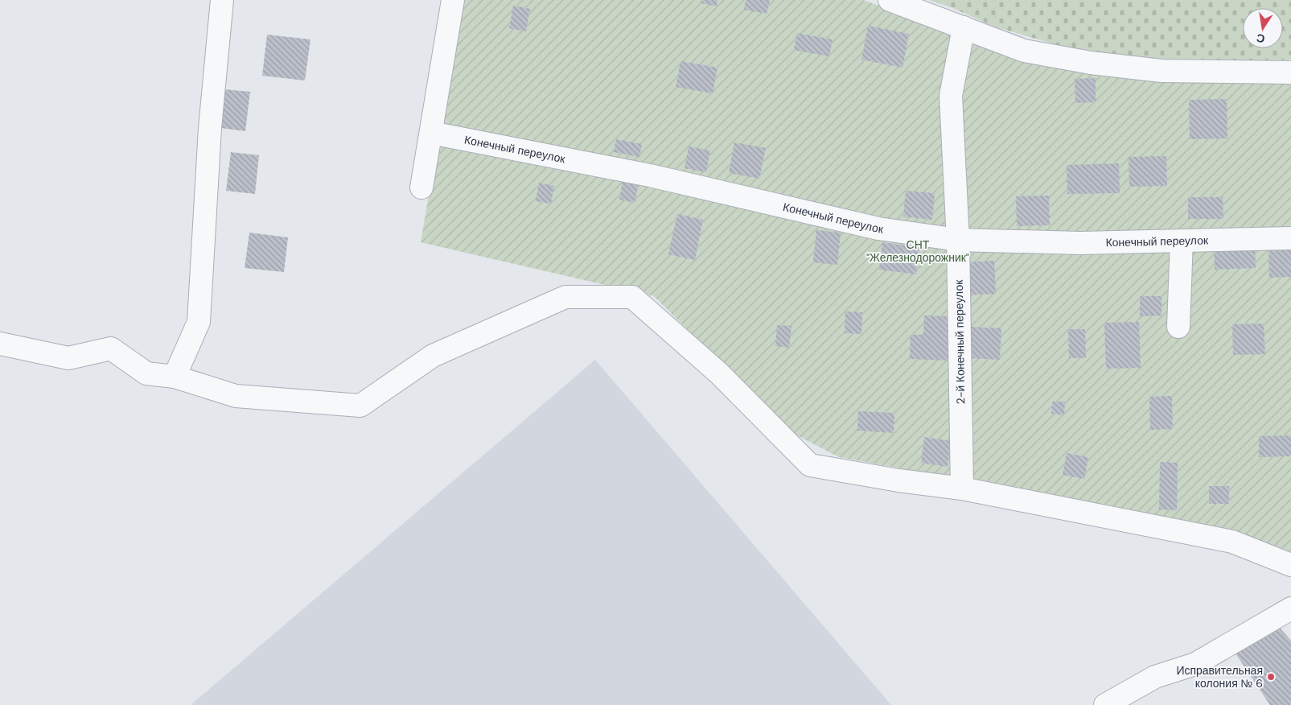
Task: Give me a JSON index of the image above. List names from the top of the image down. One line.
{"streets":{"street":["Конечный переулок","2-й Конечный переулок"]},"crossings":[["Конечный переулок","2-й Конечный переулок"]],"parks":["СНТ \"Железнодорожник\""],"places":["Исправительная колония № 6"],"north":"bottom"}
